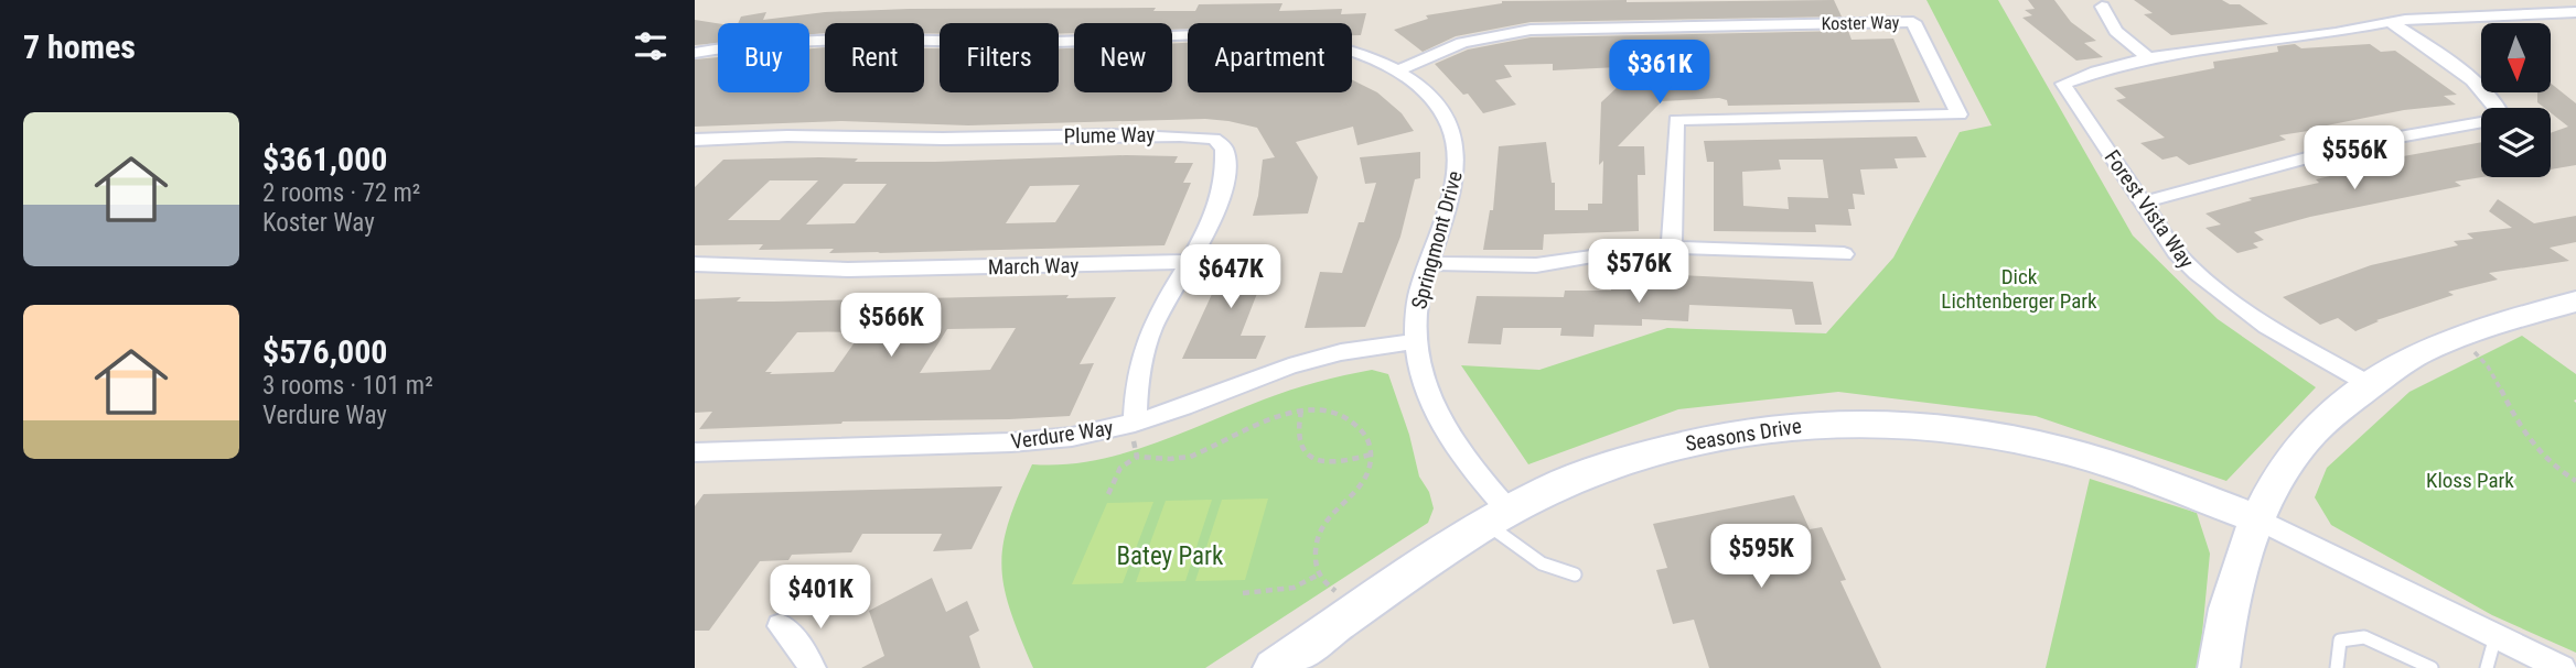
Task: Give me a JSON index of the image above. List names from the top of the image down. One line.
{"streets":{"street":["Koster Way","Plume Way","Forest Vista Way","Springmont Drive","March Way","Verdure Way","Seasons Drive"]},"crossings":[["Koster Way","Springmont Drive"],["Plume Way","March Way"],["Plume Way","Verdure Way"],["Springmont Drive","Verdure Way"],["Springmont Drive","Seasons Drive"]],"parks":["Dick Lichtenberger Park","Kloss Park","Batey Park"],"north":"bottom","page":{"heading":"7 homes","chip":["Buy","Rent","Filters","New","Apartment"],"price":["$361K","$556K","$576K","$647K","$566K","$595K","$401K"],"list":[{"name":"$361,000","note":"2 rooms · 72 m² · Koster Way"},{"name":"$576,000","note":"3 rooms · 101 m² · Verdure Way"}]}}
